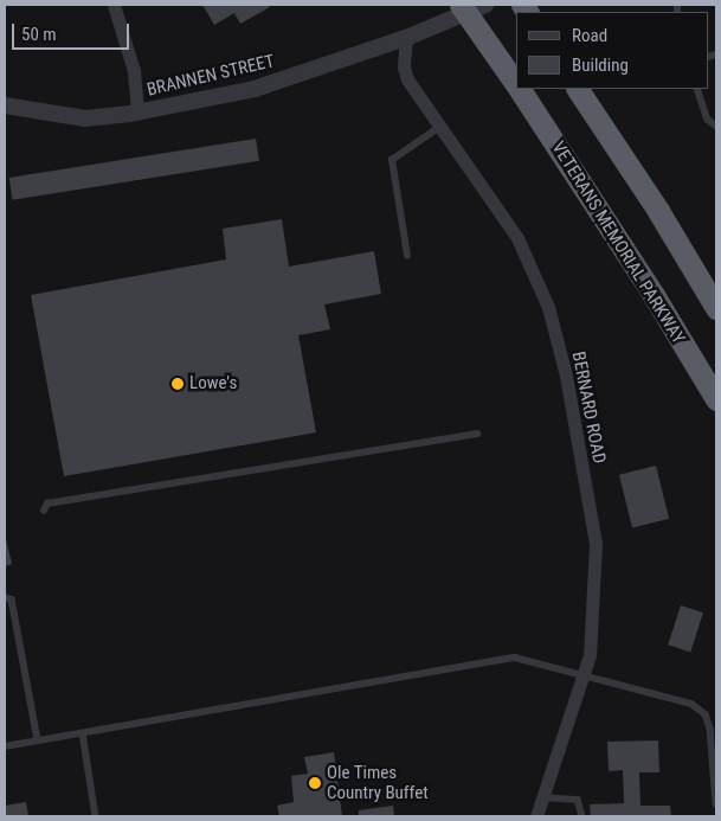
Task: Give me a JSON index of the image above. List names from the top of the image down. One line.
{"streets":{"highway":["VETERANS MEMORIAL PARKWAY"],"street":["BRANNEN STREET","BERNARD ROAD"]},"crossings":[["BRANNEN STREET","VETERANS MEMORIAL PARKWAY"],["BRANNEN STREET","BERNARD ROAD"]],"places":["Lowe's","Ole Times Country Buffet"],"legend":["Road","Building"],"scale_bar":"50 m"}
